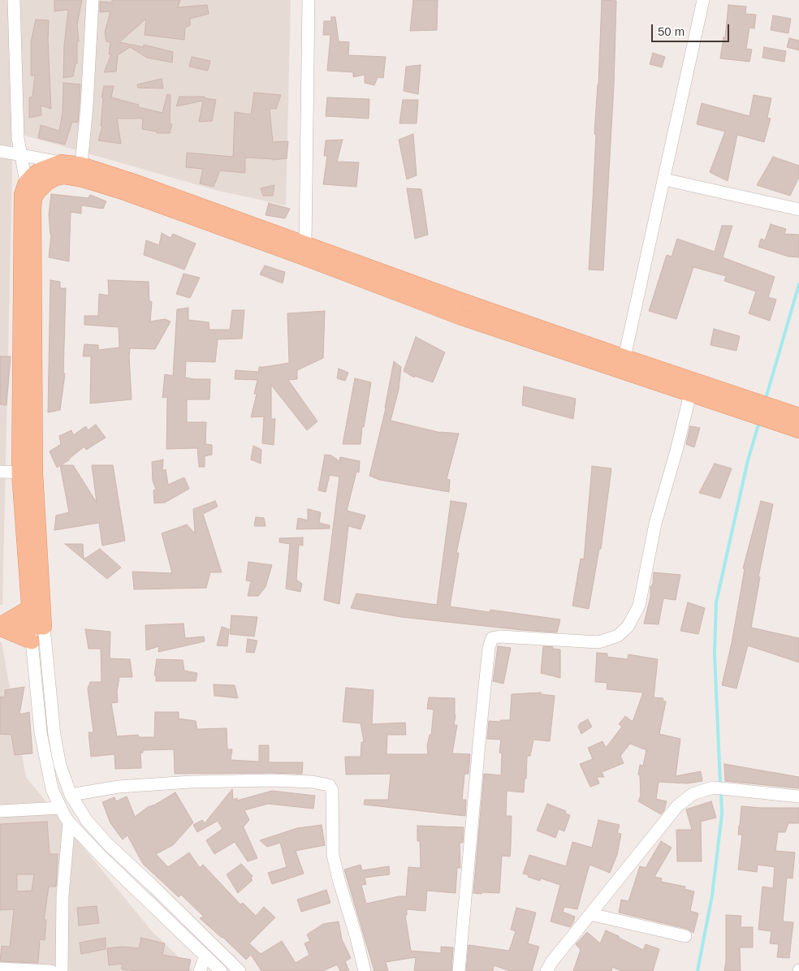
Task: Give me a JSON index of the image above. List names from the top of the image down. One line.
{"scale_bar":"50 m"}
